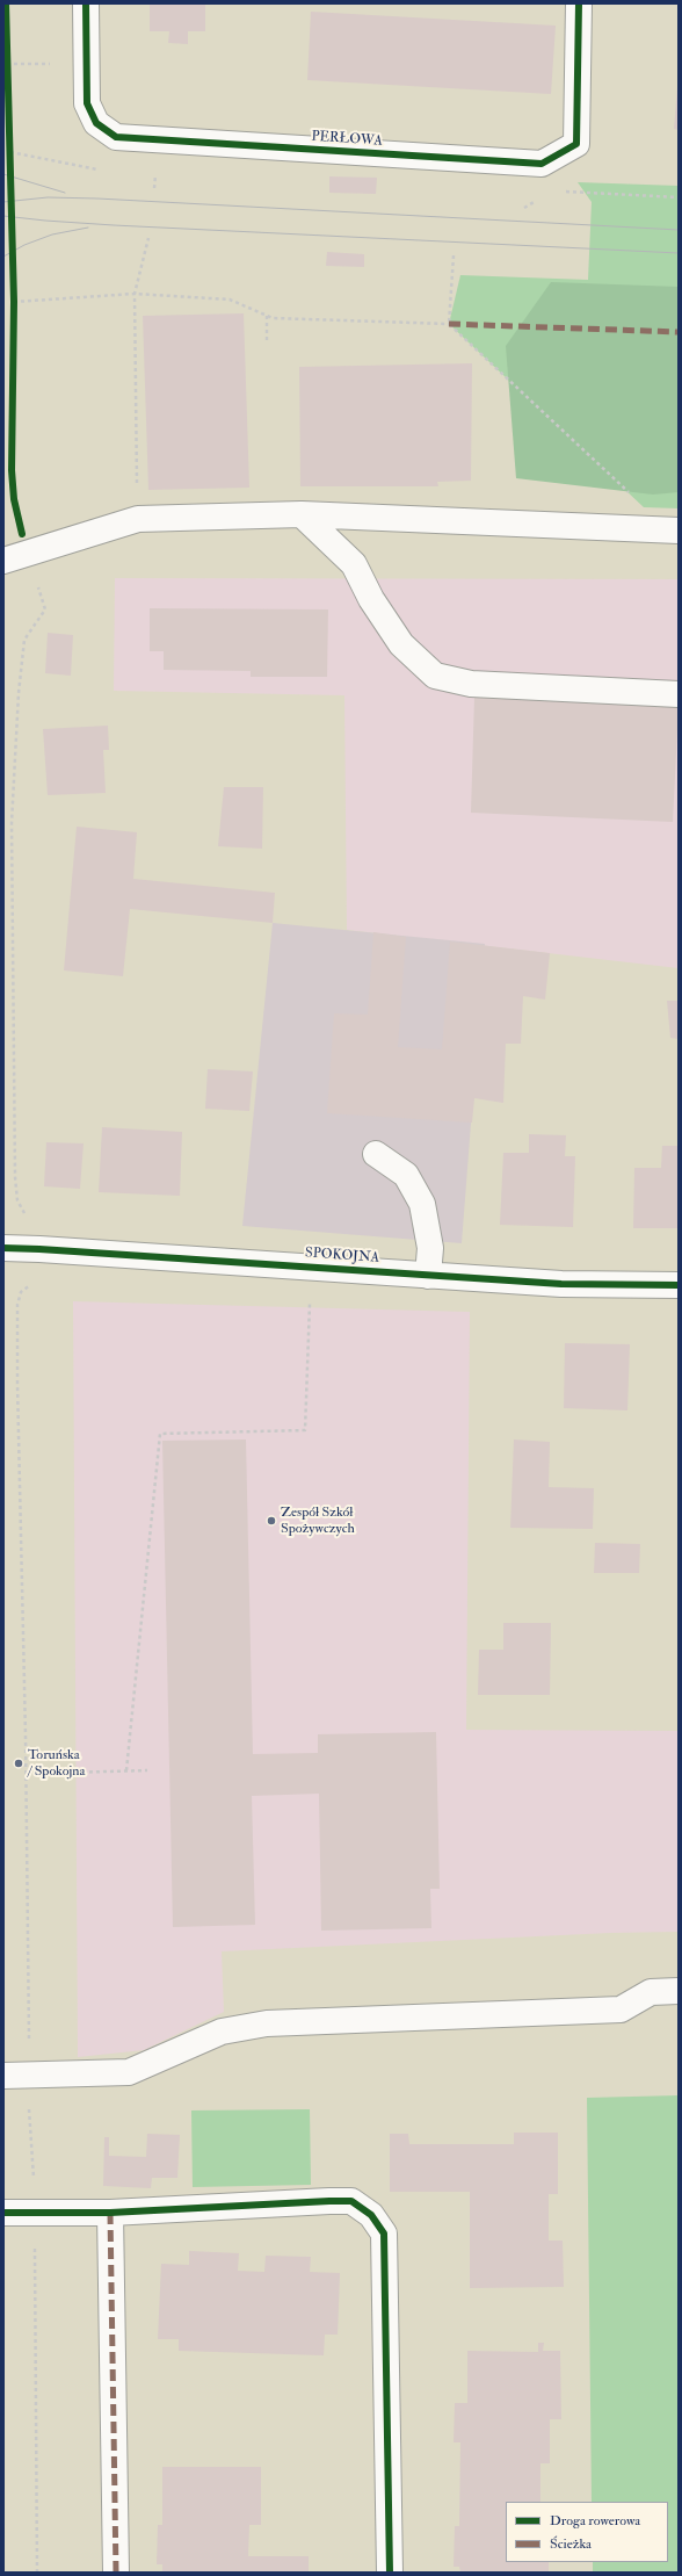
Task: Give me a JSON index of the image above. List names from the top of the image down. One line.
{"streets":{"street":["PERŁOWA","SPOKOJNA"]},"places":["Zespół Szkół Spożywczych","Toruńska / Spokojna"],"legend":["Droga rowerowa","Ścieżka"]}
